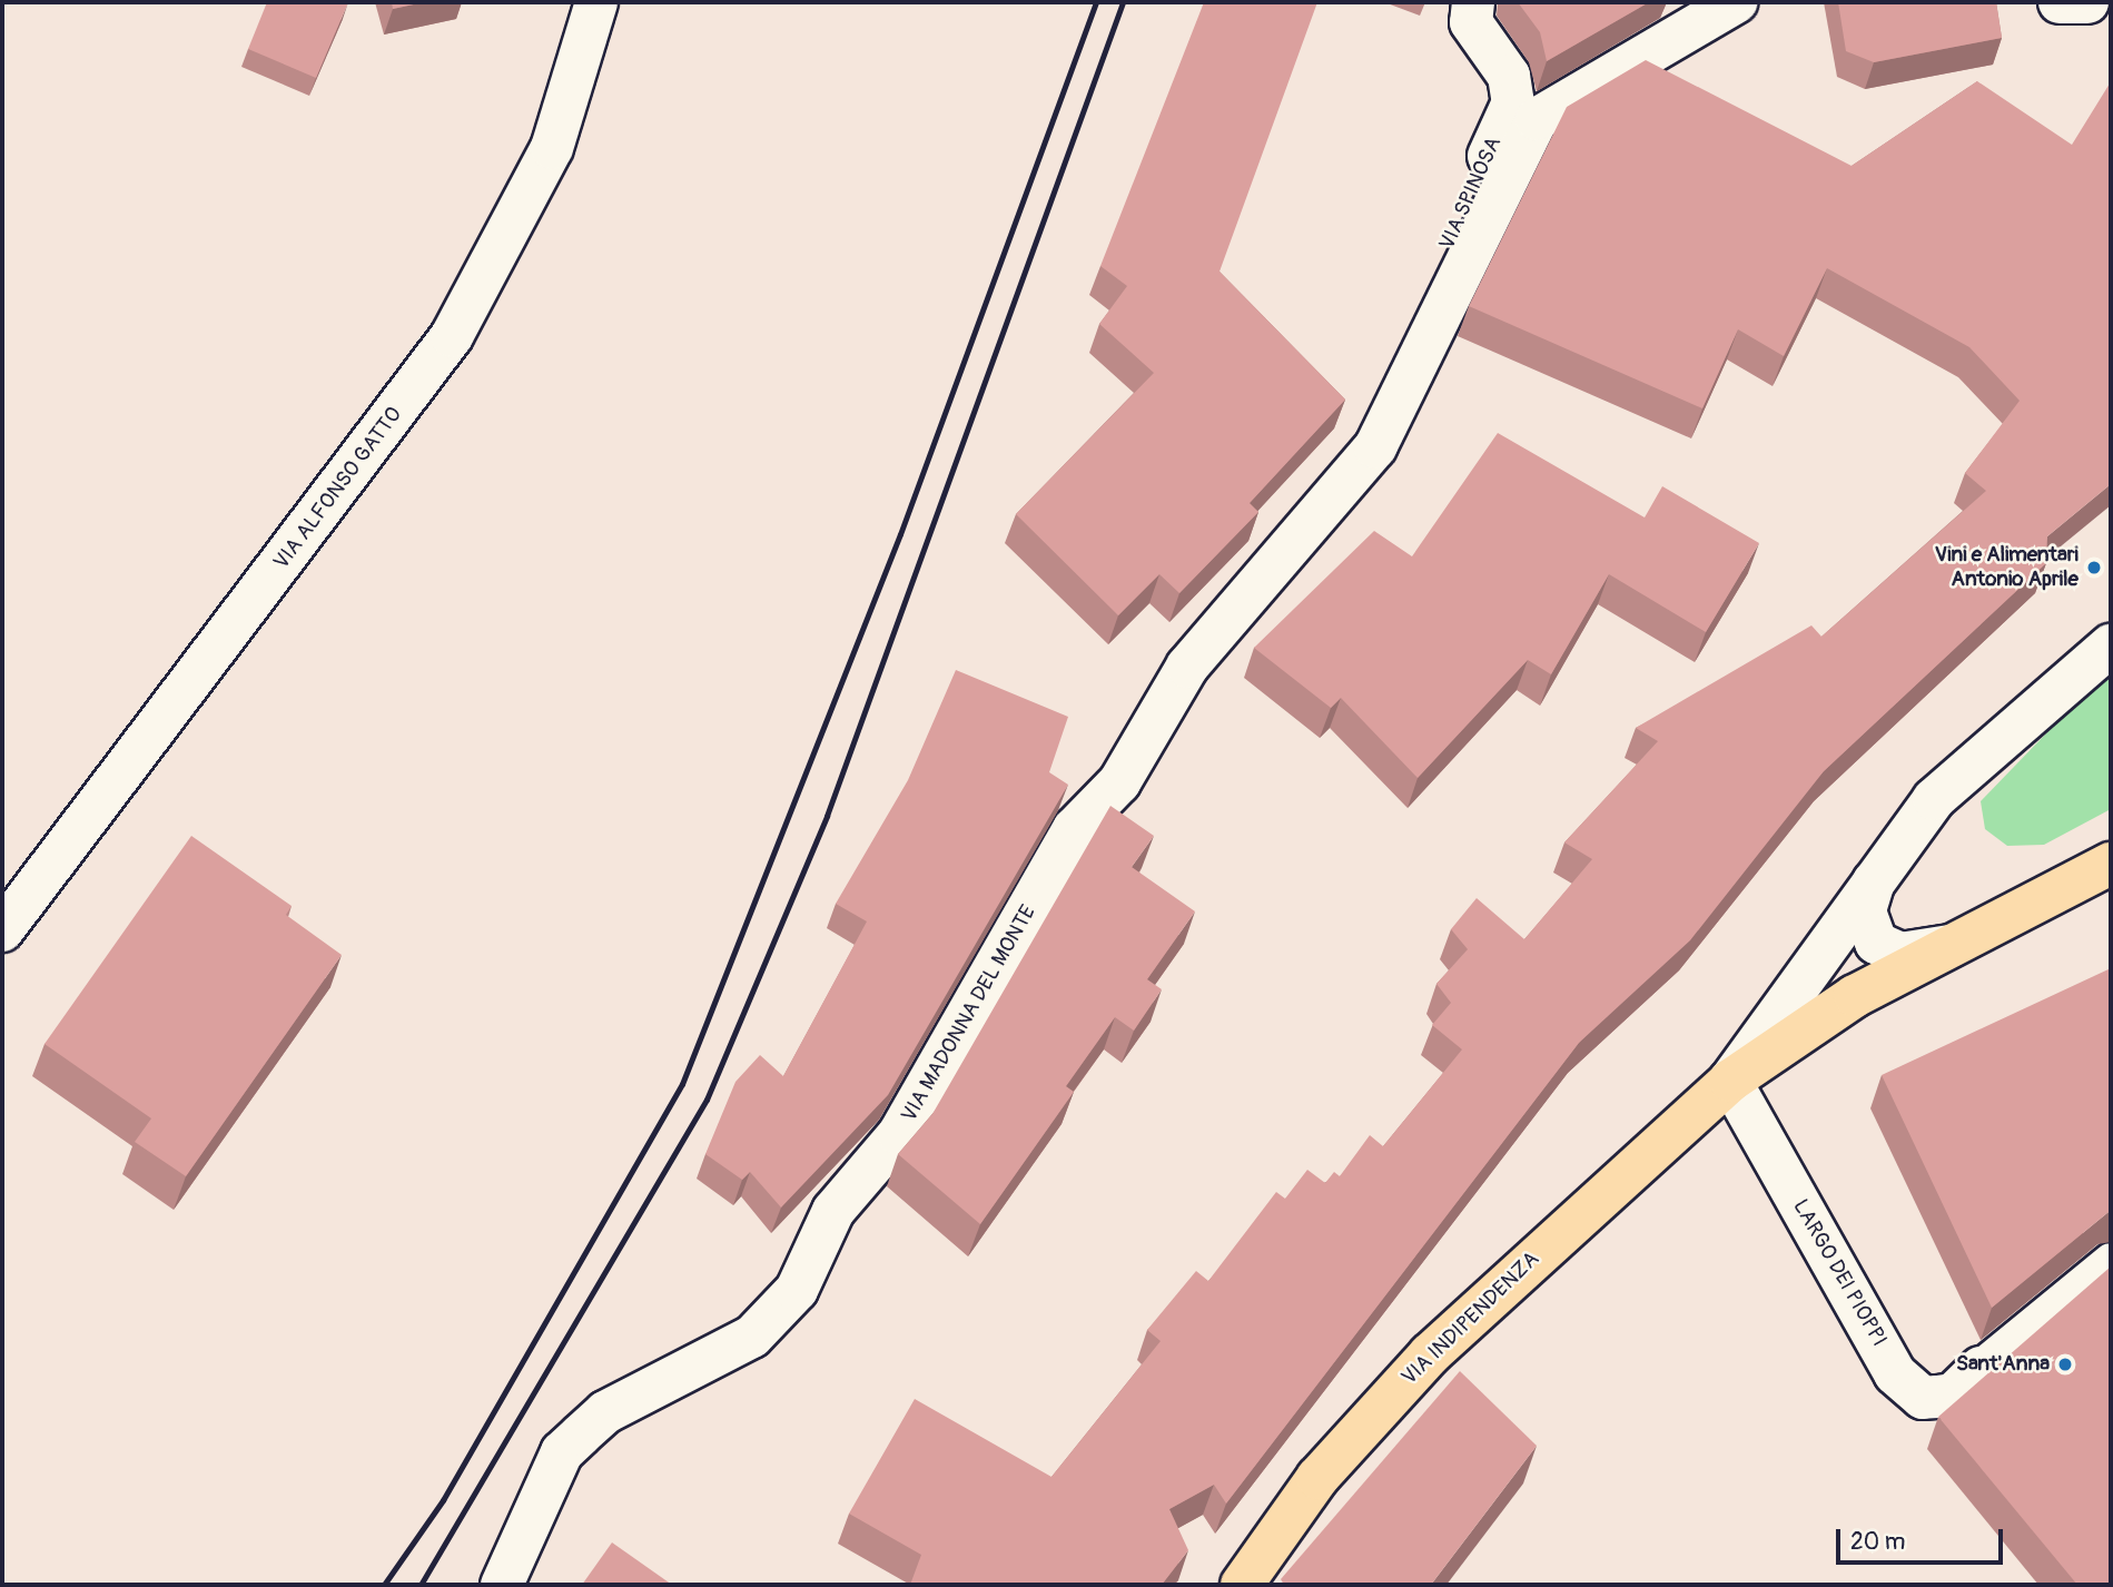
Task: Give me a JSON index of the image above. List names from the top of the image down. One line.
{"streets":{"main road":["VIA INDIPENDENZA"],"street":["VIA SPINOSA","VIA ALFONSO GATTO","VIA MADONNA DEL MONTE","LARGO DEI PIOPPI"]},"crossings":[["VIA SPINOSA","VIA MADONNA DEL MONTE"],["LARGO DEI PIOPPI","VIA INDIPENDENZA"]],"places":["Vini e Alimentari Antonio Aprile","Sant'Anna"],"scale_bar":"20 m"}
